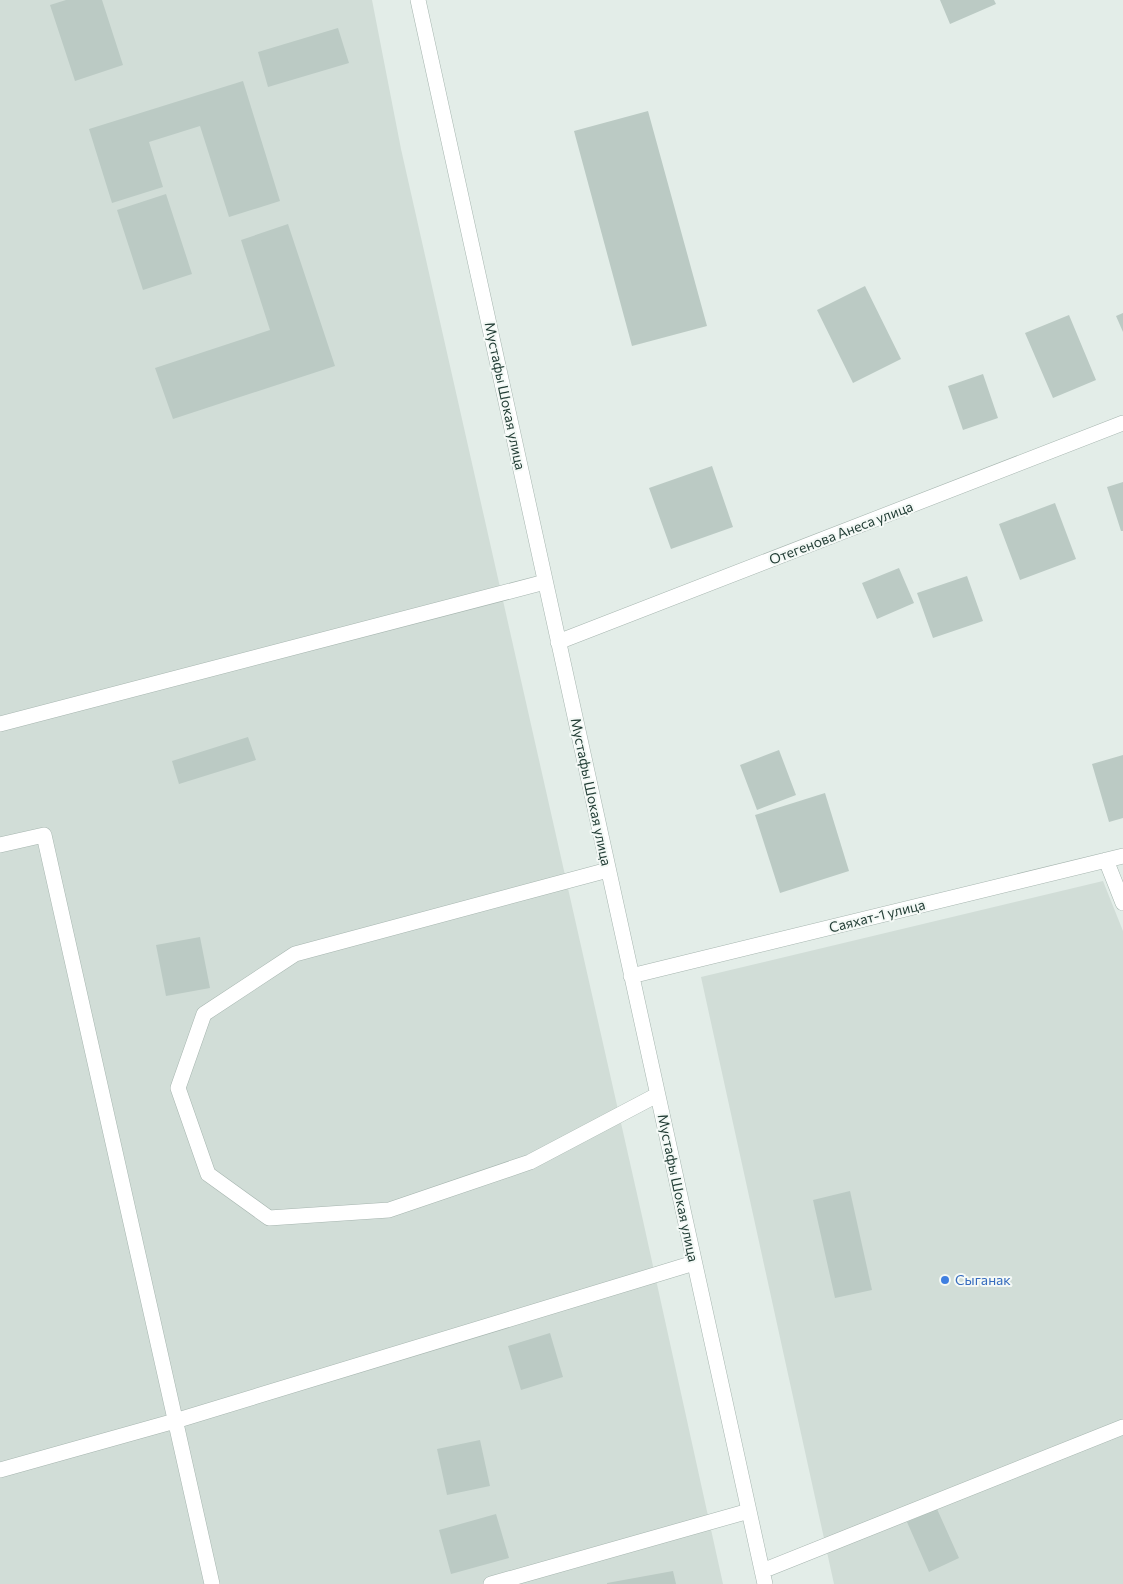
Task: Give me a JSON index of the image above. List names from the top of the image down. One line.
{"streets":{"street":["Мустафы Шокая улица","Отегенова Анеса улица","Саяхат-1 улица"]},"crossings":[["Мустафы Шокая улица","Отегенова Анеса улица"],["Мустафы Шокая улица","Саяхат-1 улица"]],"places":["Сыганак"]}
